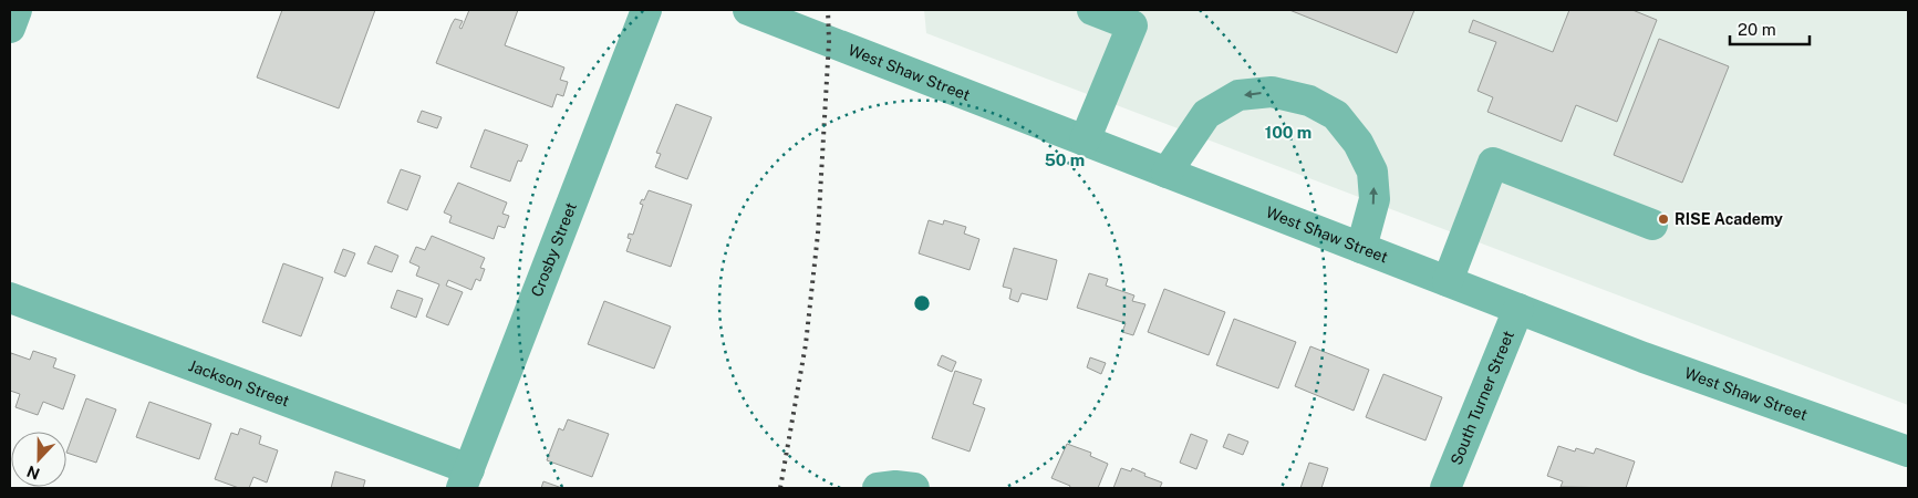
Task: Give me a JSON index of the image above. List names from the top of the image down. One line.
{"streets":{"street":["West Shaw Street","Crosby Street","Jackson Street","South Turner Street"]},"crossings":[["West Shaw Street","South Turner Street"],["Crosby Street","Jackson Street"]],"places":["RISE Academy"],"scale_bar":"20 m","north":"bottom","rings":["100 m","50 m"]}
